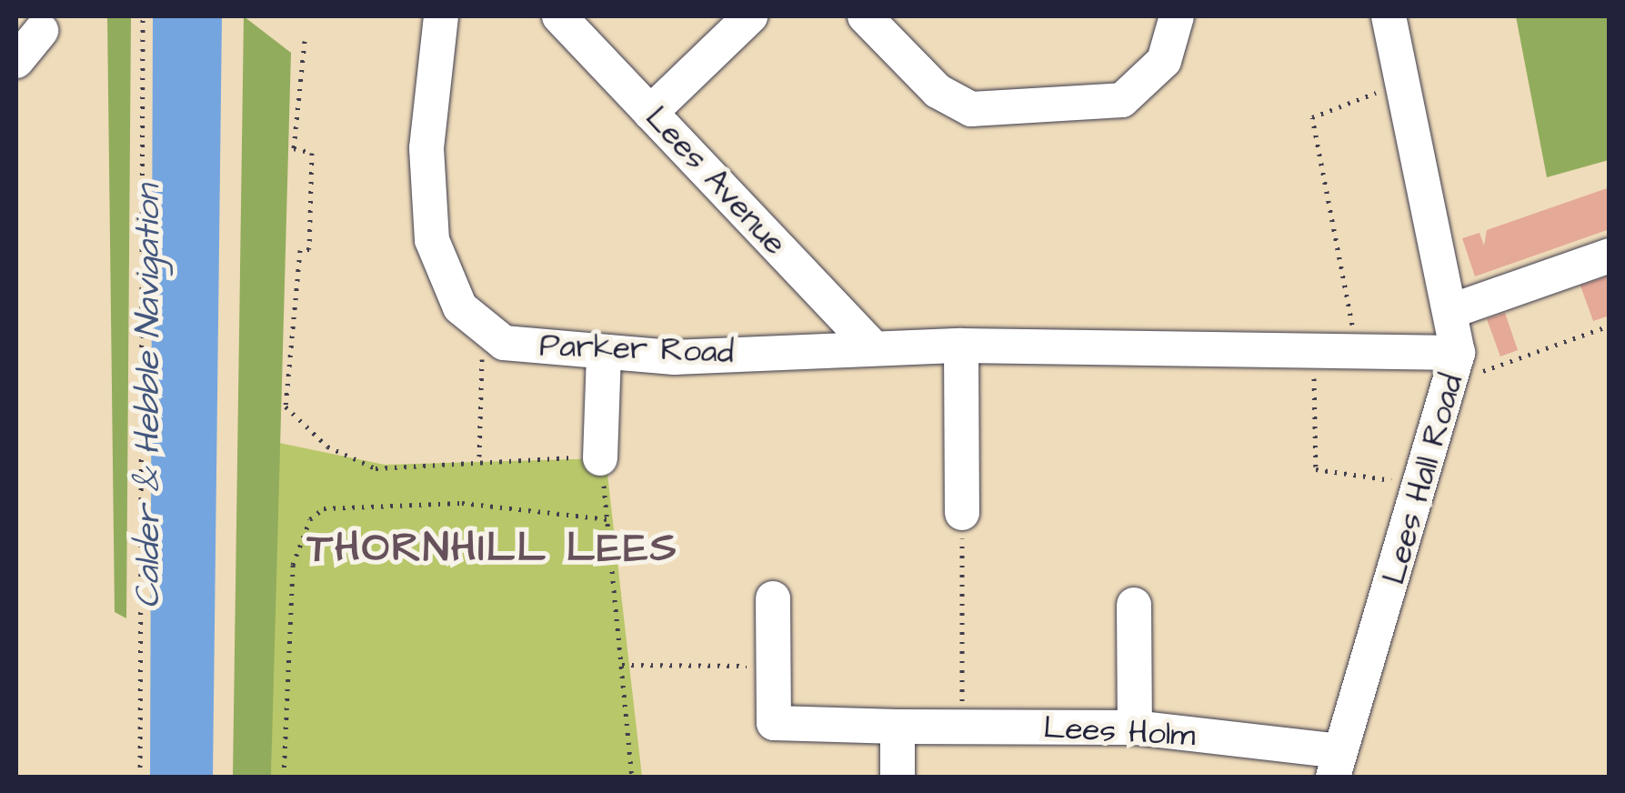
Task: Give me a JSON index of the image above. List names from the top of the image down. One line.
{"streets":{"street":["Lees Avenue","Parker Road","Lees Hall Road","Lees Holm"]},"crossings":[["Lees Avenue","Parker Road"],["Parker Road","Lees Hall Road"],["Lees Hall Road","Lees Holm"]],"districts":["THORNHILL LEES"],"water":["Calder & Hebble Navigation"]}
